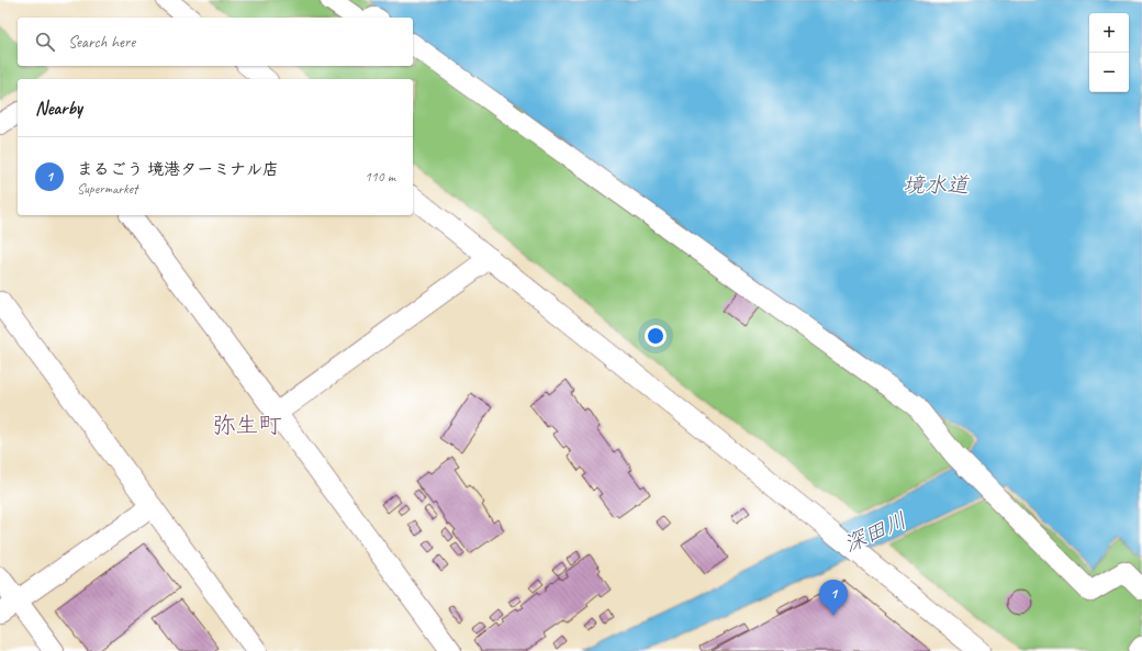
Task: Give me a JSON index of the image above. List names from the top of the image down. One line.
{"districts":["弥生町"],"water":["境水道","深田川"],"page":{"map_buttons":["+","−"],"search":"Search here","heading":"Nearby","list":[{"mark":"1","name":"まるごう 境港ターミナル店","note":"Supermarket","value":"110 m"}],"pins":"1"}}
